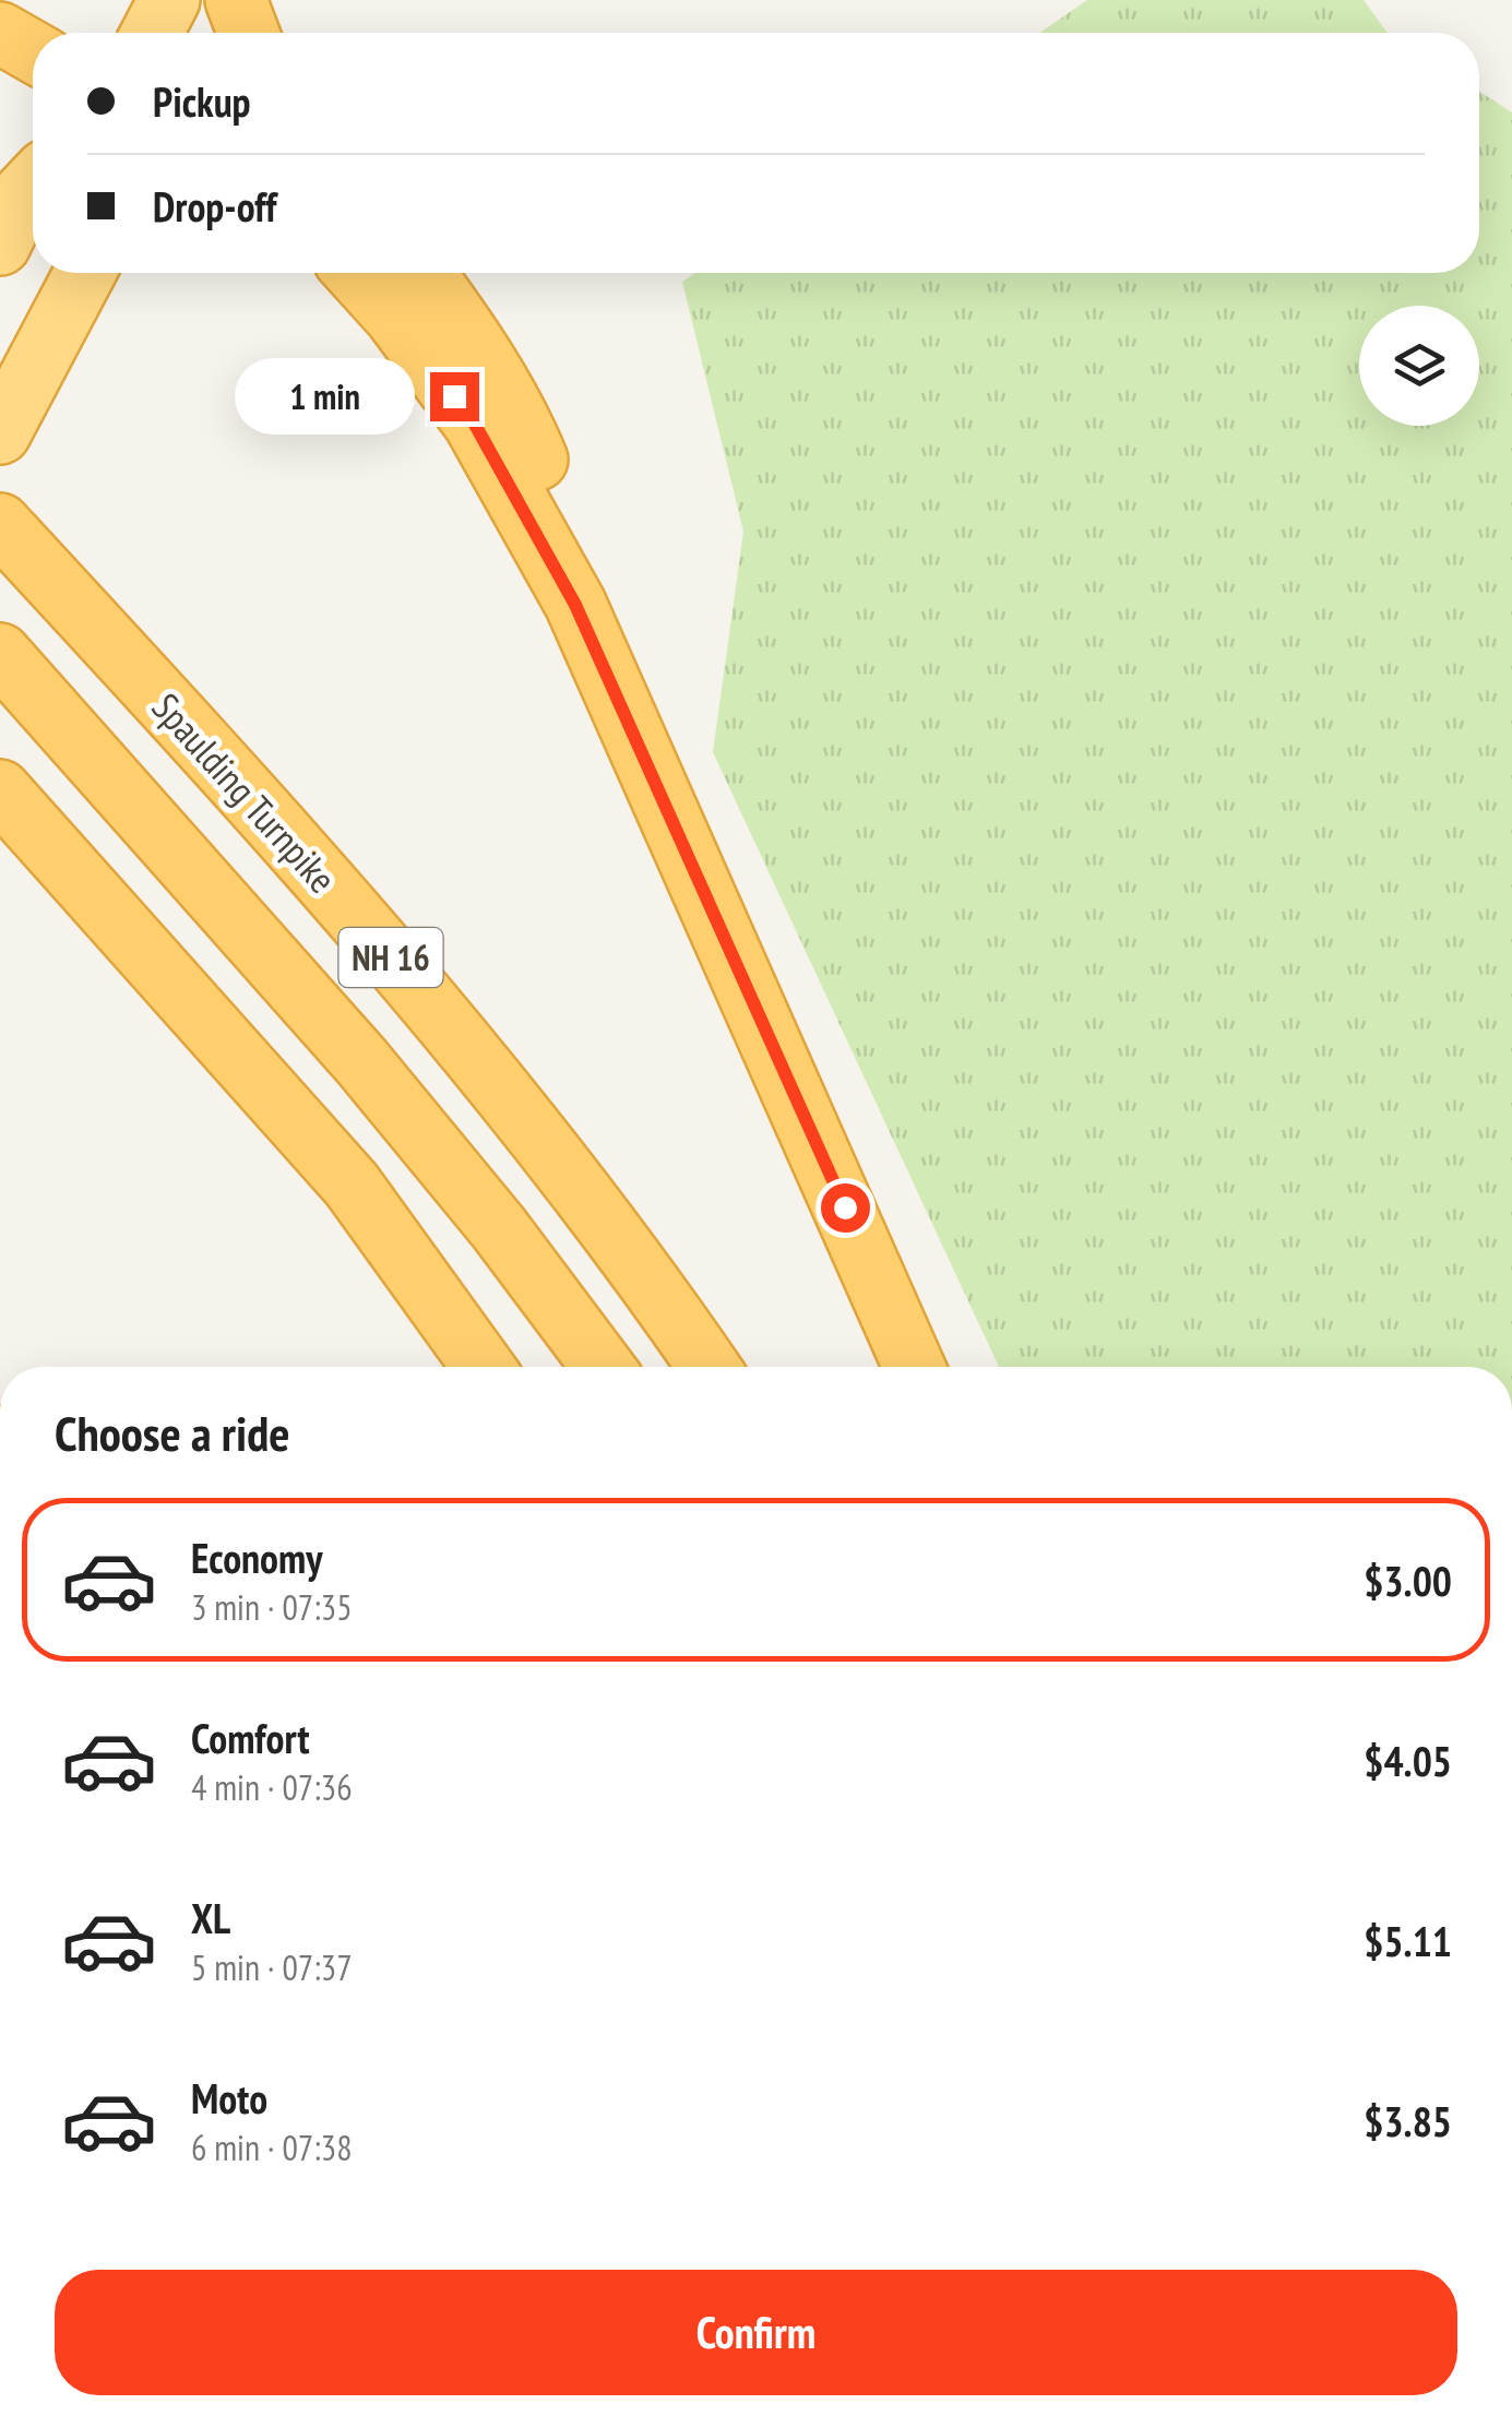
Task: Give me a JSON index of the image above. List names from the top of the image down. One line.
{"streets":{"highway":["Spaulding Turnpike","NH 16"]},"page":{"banner":["Pickup","Drop-off"],"bubble":"1 min","heading":"Choose a ride","list":[{"name":"Economy","note":"3 min · 07:35","value":"$3.00"},{"name":"Comfort","note":"4 min · 07:36","value":"$4.05"},{"name":"XL","note":"5 min · 07:37","value":"$5.11"},{"name":"Moto","note":"6 min · 07:38","value":"$3.85"}],"buttons":"Confirm"}}
